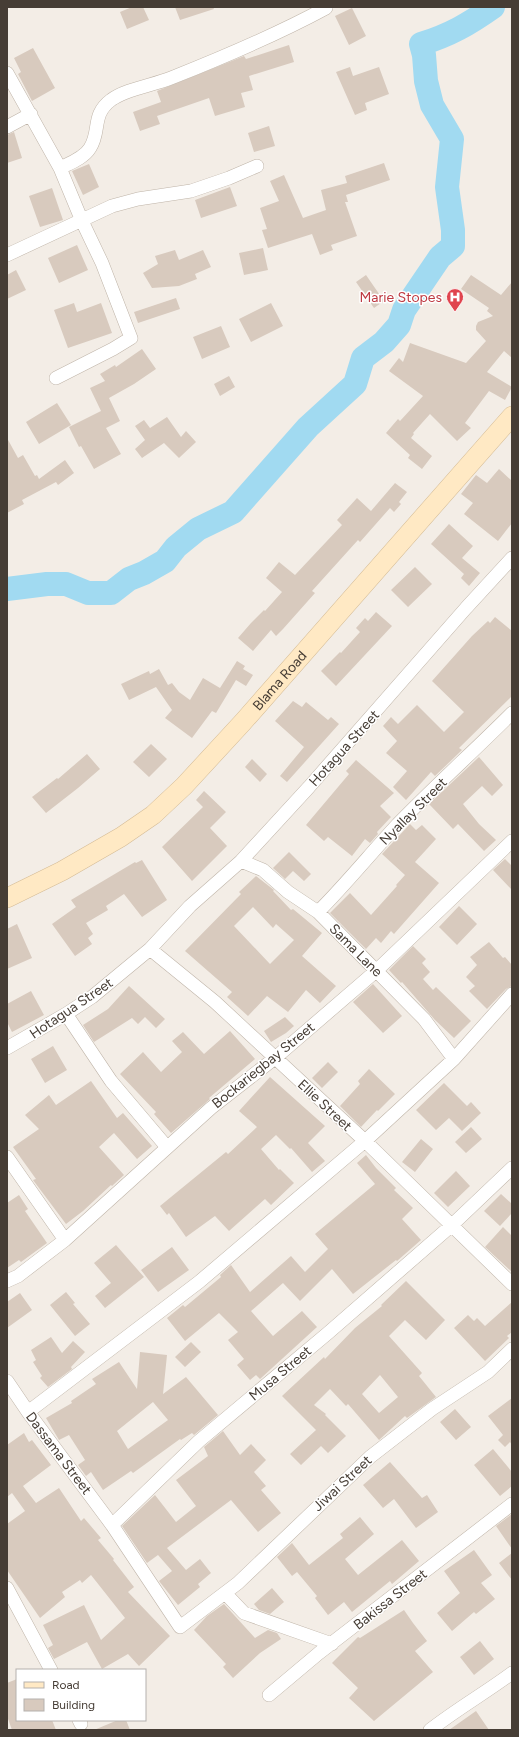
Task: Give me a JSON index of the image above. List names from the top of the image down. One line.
{"streets":{"street":["Blama Road","Hotagua Street","Nyallay Street","Sama Lane","Bockariegbay Street","Ellie Street","Musa Street","Dassama Street","Jiwai Street","Bakissa Street"]},"crossings":[["Hotagua Street","Sama Lane"],["Hotagua Street","Ellie Street"],["Nyallay Street","Sama Lane"],["Sama Lane","Bockariegbay Street"],["Bockariegbay Street","Ellie Street"],["Ellie Street","Musa Street"],["Musa Street","Dassama Street"],["Dassama Street","Jiwai Street"]],"places":{"hospital":["Marie Stopes"]},"legend":["Road","Building"]}
